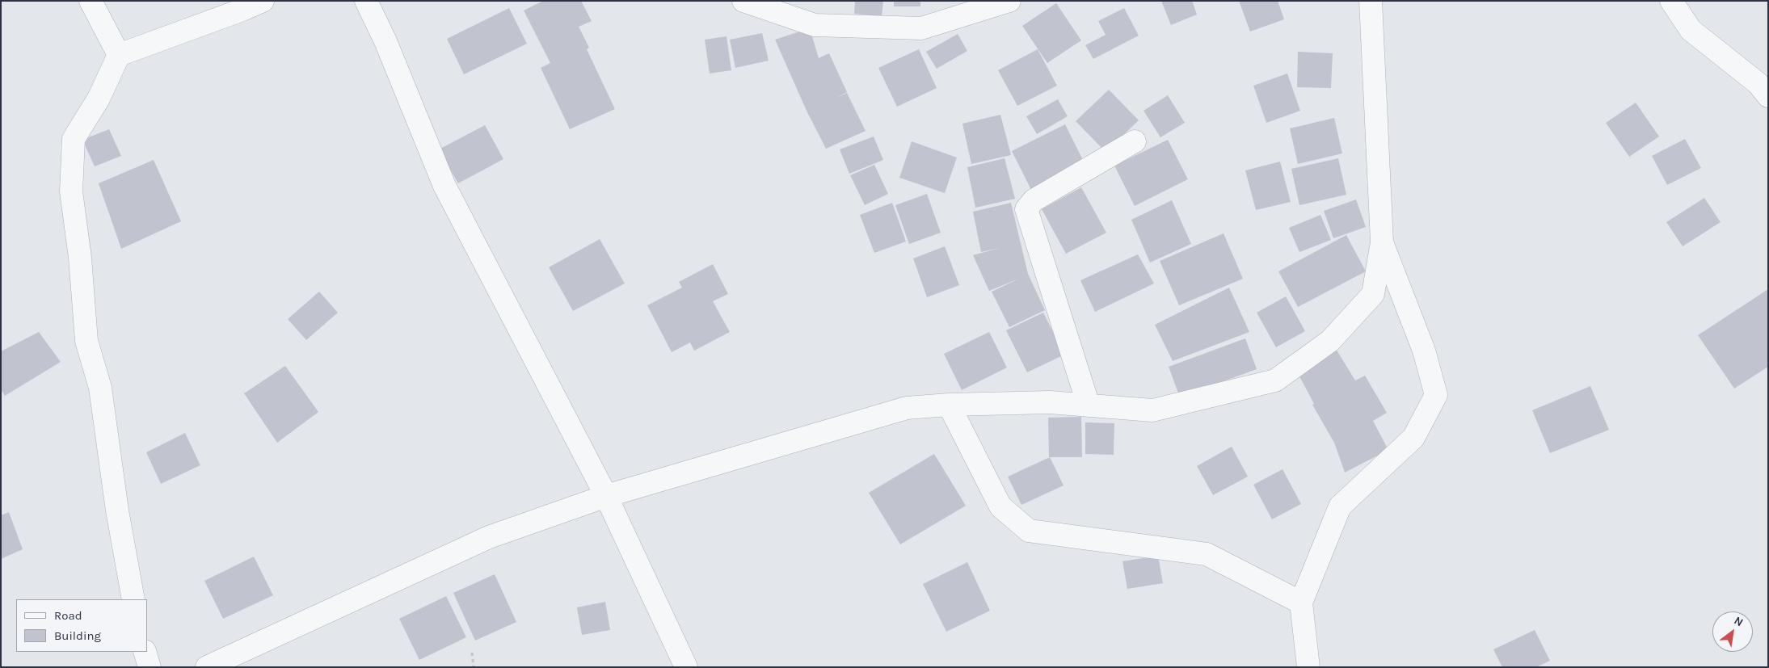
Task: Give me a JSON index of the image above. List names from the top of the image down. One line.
{"legend":["Road","Building"],"north":"top right"}
